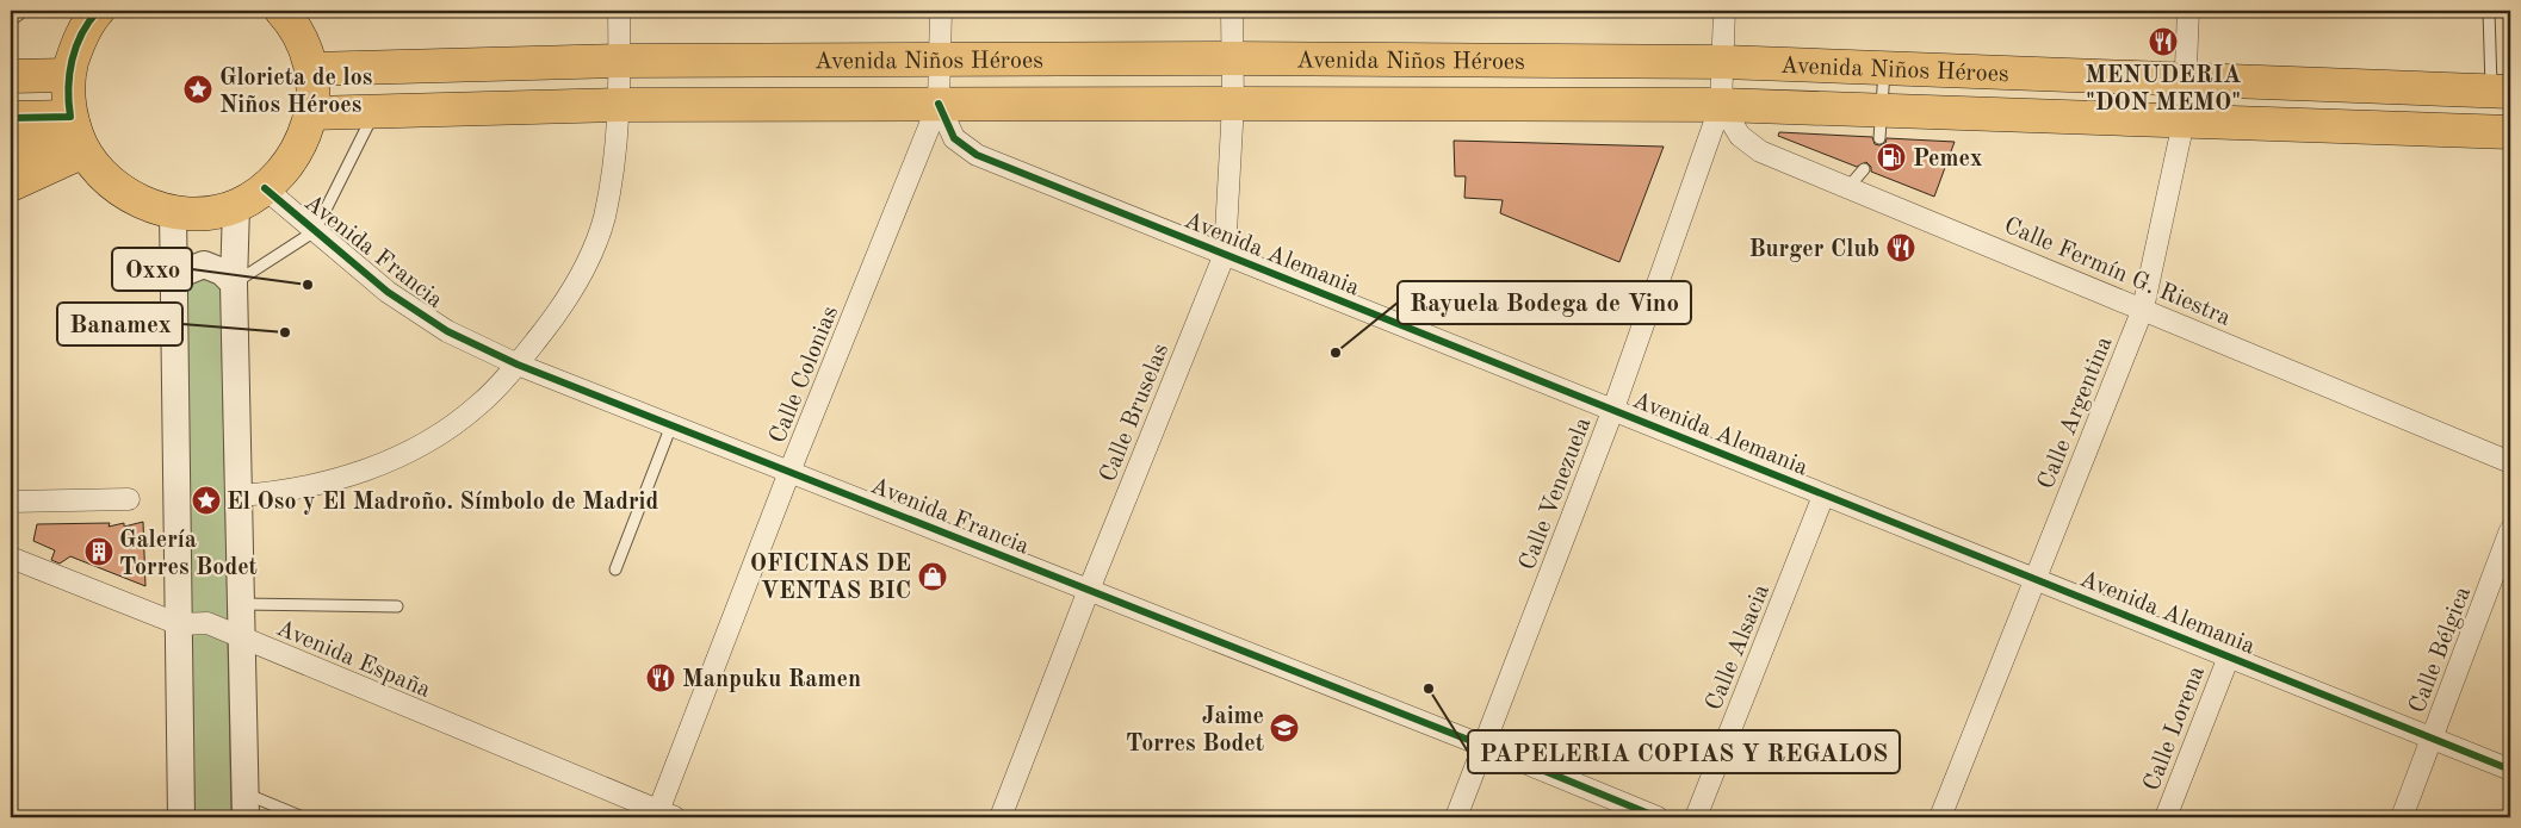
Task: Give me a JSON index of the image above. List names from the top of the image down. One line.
{"streets":{"main road":["Avenida Niños Héroes"],"street":["Avenida Francia","Avenida Alemania","Calle Fermín G. Riestra","Calle Colonias","Calle Bruselas","Calle Argentina","Calle Venezuela","Calle Alsacia","Calle Bélgica","Avenida España","Calle Lorena"]},"crossings":[["Avenida Niños Héroes","Avenida Alemania"],["Avenida Niños Héroes","Calle Fermín G. Riestra"],["Avenida Niños Héroes","Calle Colonias"],["Avenida Niños Héroes","Calle Bruselas"],["Avenida Niños Héroes","Calle Argentina"],["Avenida Niños Héroes","Calle Venezuela"],["Avenida Francia","Calle Colonias"],["Avenida Francia","Calle Bruselas"],["Avenida Francia","Calle Venezuela"],["Avenida Alemania","Calle Colonias"],["Avenida Alemania","Calle Bruselas"],["Avenida Alemania","Calle Argentina"],["Avenida Alemania","Calle Venezuela"],["Avenida Alemania","Calle Alsacia"],["Avenida Alemania","Calle Bélgica"],["Avenida Alemania","Calle Lorena"],["Calle Fermín G. Riestra","Calle Argentina"],["Calle Fermín G. Riestra","Calle Venezuela"],["Calle Colonias","Avenida España"]],"places":{"restaurant":["MENUDERIA \"DON MEMO\"","Burger Club","Manpuku Ramen"],"place":["Glorieta de los Niños Héroes","El Oso y El Madroño. Símbolo de Madrid"],"fuel station":["Pemex"],"other":["Oxxo","Banamex","Rayuela Bodega de Vino","PAPELERIA COPIAS Y REGALOS"],"building":["Galería Torres Bodet"],"shop":["OFICINAS DE VENTAS BIC"],"school or university":["Jaime Torres Bodet"]}}
